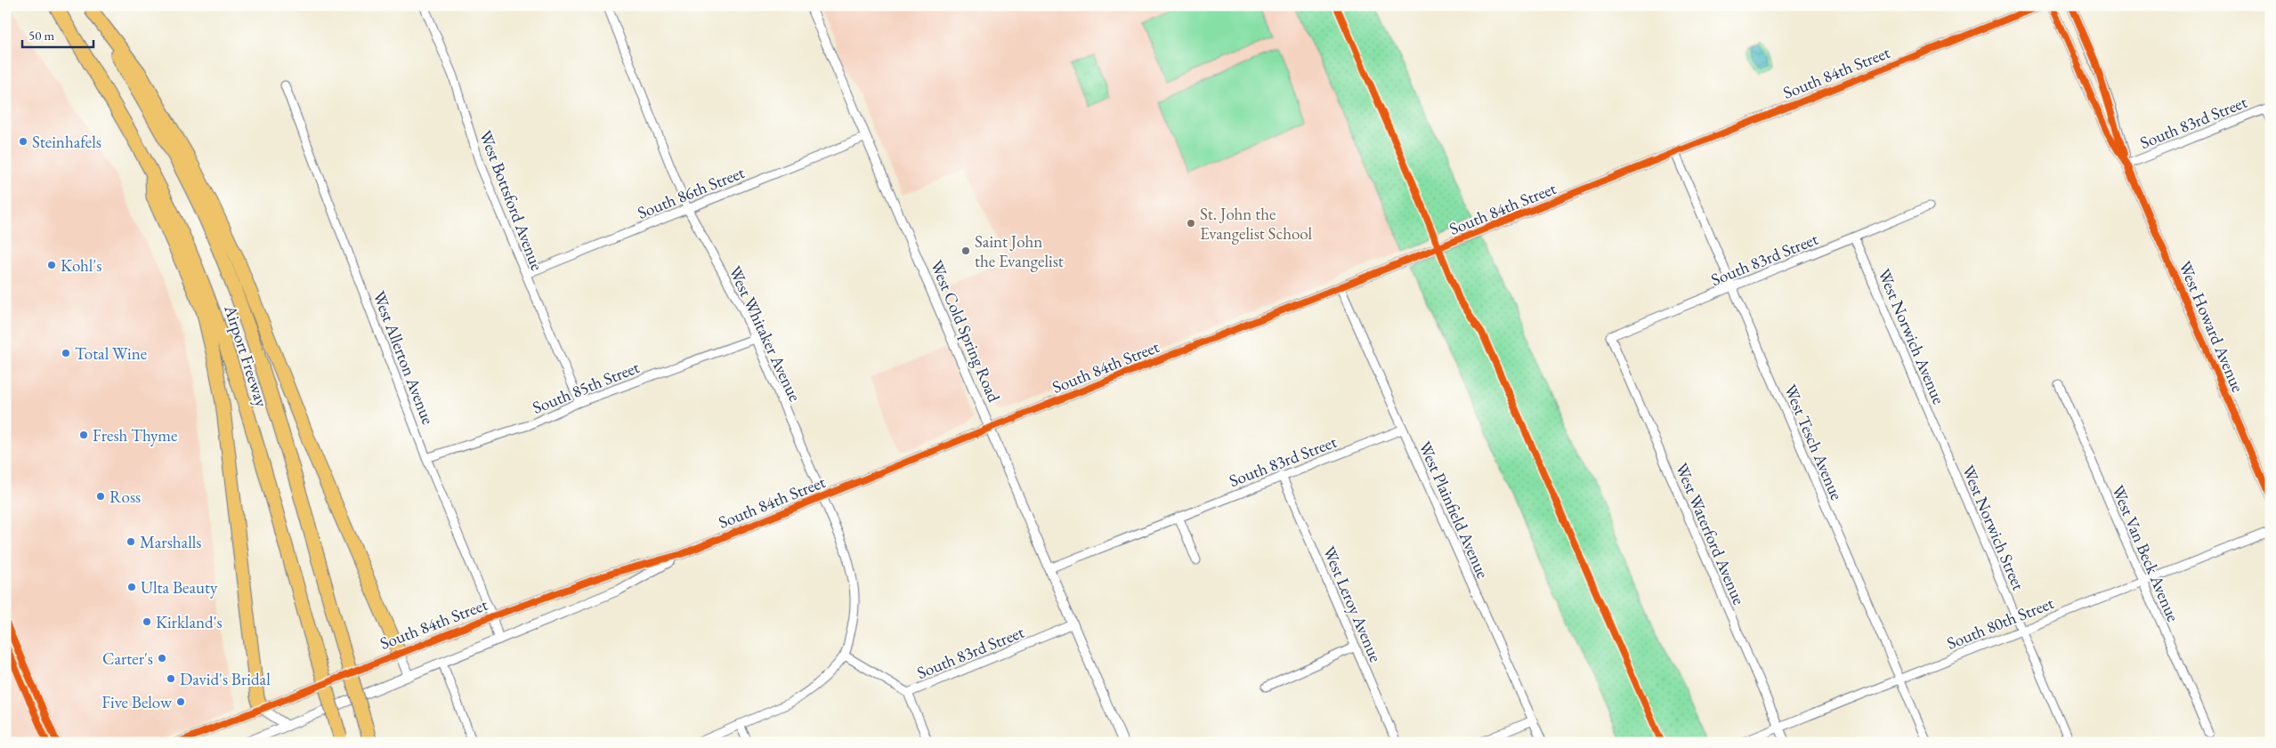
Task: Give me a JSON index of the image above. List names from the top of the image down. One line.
{"streets":{"highway":["Airport Freeway"],"street":["South 84th Street","South 83rd Street","South 86th Street","West Bottsford Avenue","West Howard Avenue","West Cold Spring Road","West Whitaker Avenue","West Norwich Avenue","West Allerton Avenue","South 85th Street","West Tesch Avenue","West Plainfield Avenue","West Norwich Street","West Waterford Avenue","West Van Beck Avenue","West Leroy Avenue","South 80th Street"]},"crossings":[["South 84th Street","West Cold Spring Road"],["South 84th Street","West Whitaker Avenue"],["South 84th Street","West Allerton Avenue"],["South 84th Street","West Tesch Avenue"],["South 84th Street","West Plainfield Avenue"],["South 83rd Street","West Howard Avenue"],["South 83rd Street","West Cold Spring Road"],["South 83rd Street","West Whitaker Avenue"],["South 83rd Street","West Norwich Avenue"],["South 83rd Street","West Tesch Avenue"],["South 83rd Street","West Plainfield Avenue"],["South 83rd Street","West Waterford Avenue"],["South 83rd Street","West Leroy Avenue"],["South 86th Street","West Bottsford Avenue"],["South 86th Street","West Cold Spring Road"],["South 86th Street","West Whitaker Avenue"],["West Bottsford Avenue","South 85th Street"],["West Whitaker Avenue","South 85th Street"],["West Norwich Avenue","West Norwich Street"],["West Allerton Avenue","South 85th Street"],["West Tesch Avenue","South 80th Street"],["West Norwich Street","South 80th Street"],["West Waterford Avenue","South 80th Street"],["West Van Beck Avenue","South 80th Street"]],"places":["Steinhafels","St. John the Evangelist School","Saint John the Evangelist","Kohl's","Total Wine","Fresh Thyme","Ross","Marshalls","Ulta Beauty","Kirkland's","Carter's","David's Bridal","Five Below"],"scale_bar":"50 m"}
